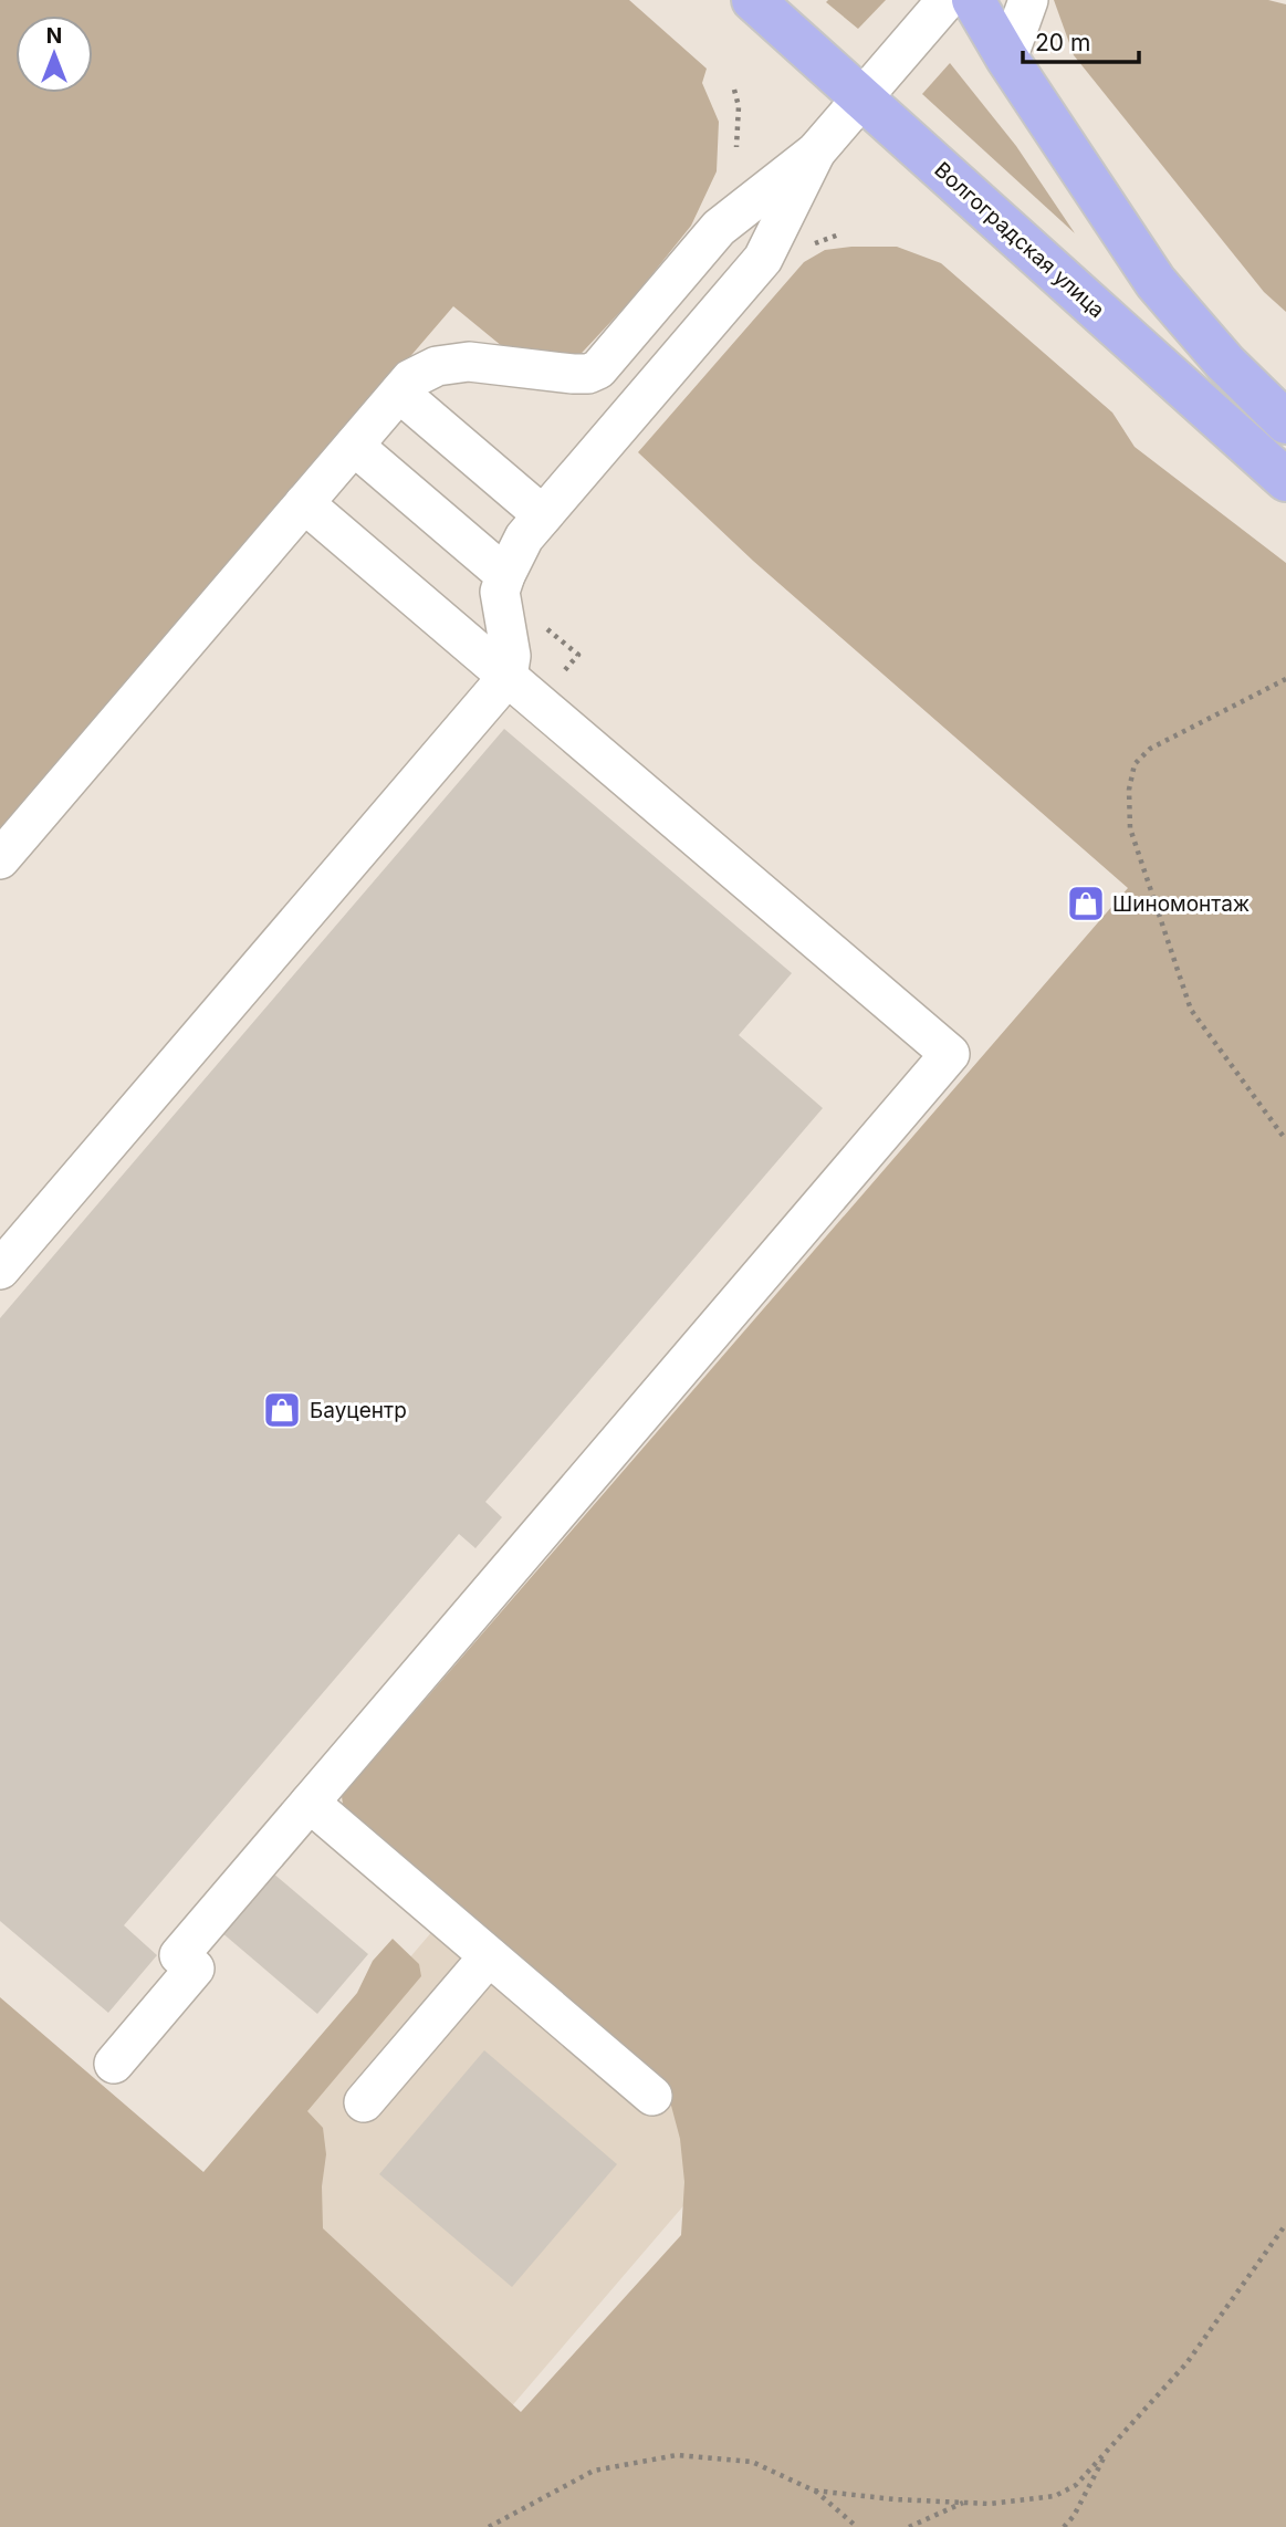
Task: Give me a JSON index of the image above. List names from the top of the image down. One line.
{"streets":{"main road":["Волгоградская улица"]},"places":{"shop":["Шиномонтаж","Бауцентр"]},"scale_bar":"20 m","north":"top"}
